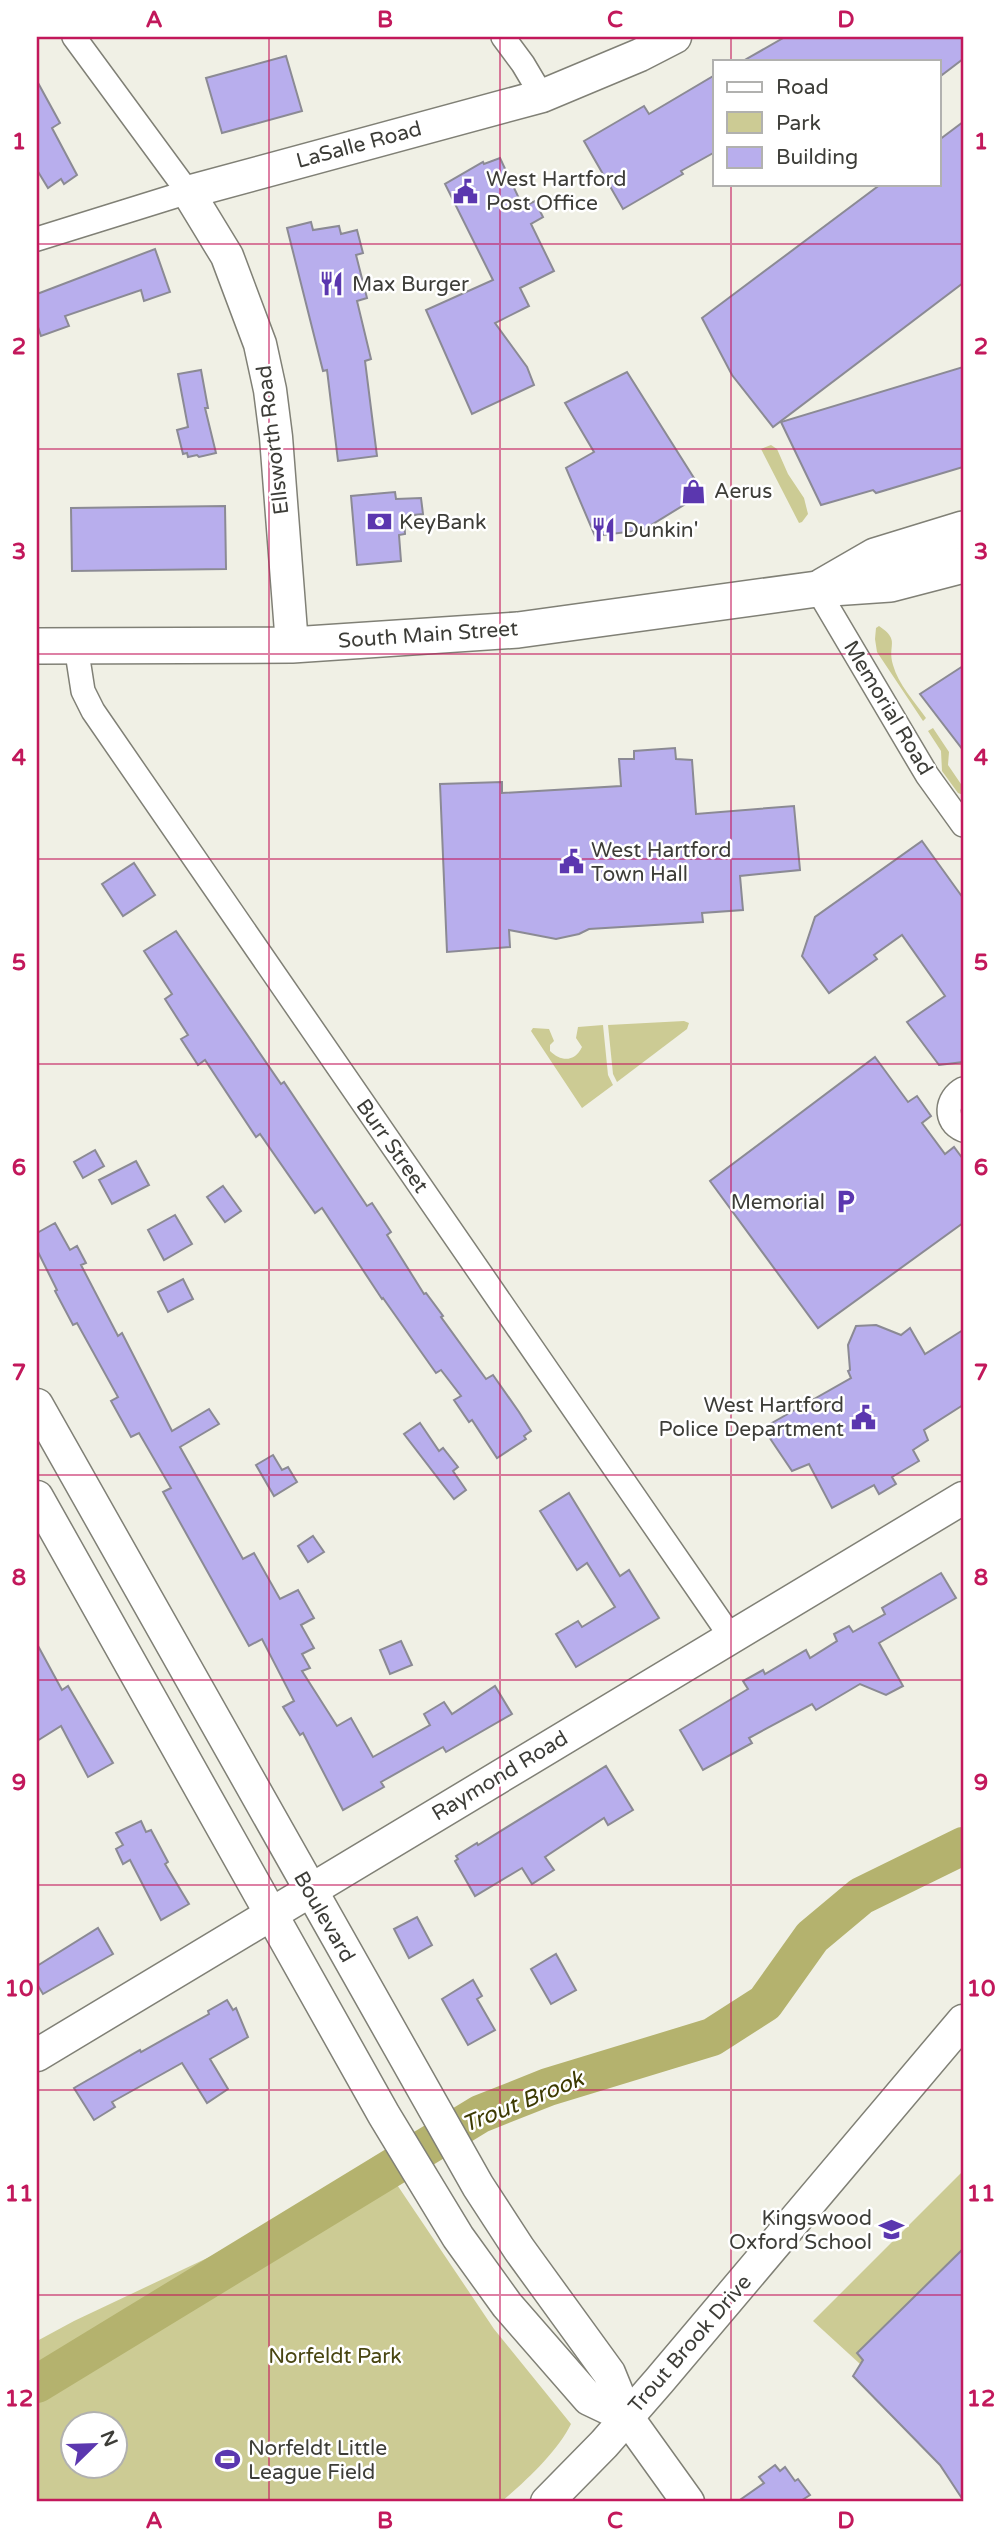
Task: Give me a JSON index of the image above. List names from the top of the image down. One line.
{"streets":{"main road":["LaSalle Road","Ellsworth Road","South Main Street","Raymond Road","Boulevard","Trout Brook Drive"],"street":["Memorial Road","Burr Street"]},"crossings":[["LaSalle Road","Ellsworth Road"],["Ellsworth Road","South Main Street"],["South Main Street","Memorial Road"],["South Main Street","Burr Street"],["Burr Street","Raymond Road"],["Raymond Road","Boulevard"],["Boulevard","Trout Brook Drive"]],"water":["Trout Brook"],"parks":["Norfeldt Park"],"places":{"public building":["West Hartford Post Office","West Hartford Town Hall","West Hartford Police Department"],"restaurant":["Max Burger","Dunkin'"],"shop":["Aerus"],"bank":["KeyBank"],"parking":["Memorial"],"school or university":["Kingswood Oxford School"],"sports":["Norfeldt Little League Field"]},"legend":["Road","Park","Building"],"north":"top right","grid":{"columns":["A","B","C","D"],"rows":["1","2","3","4","5","6","7","8","9","10","11","12"]}}
